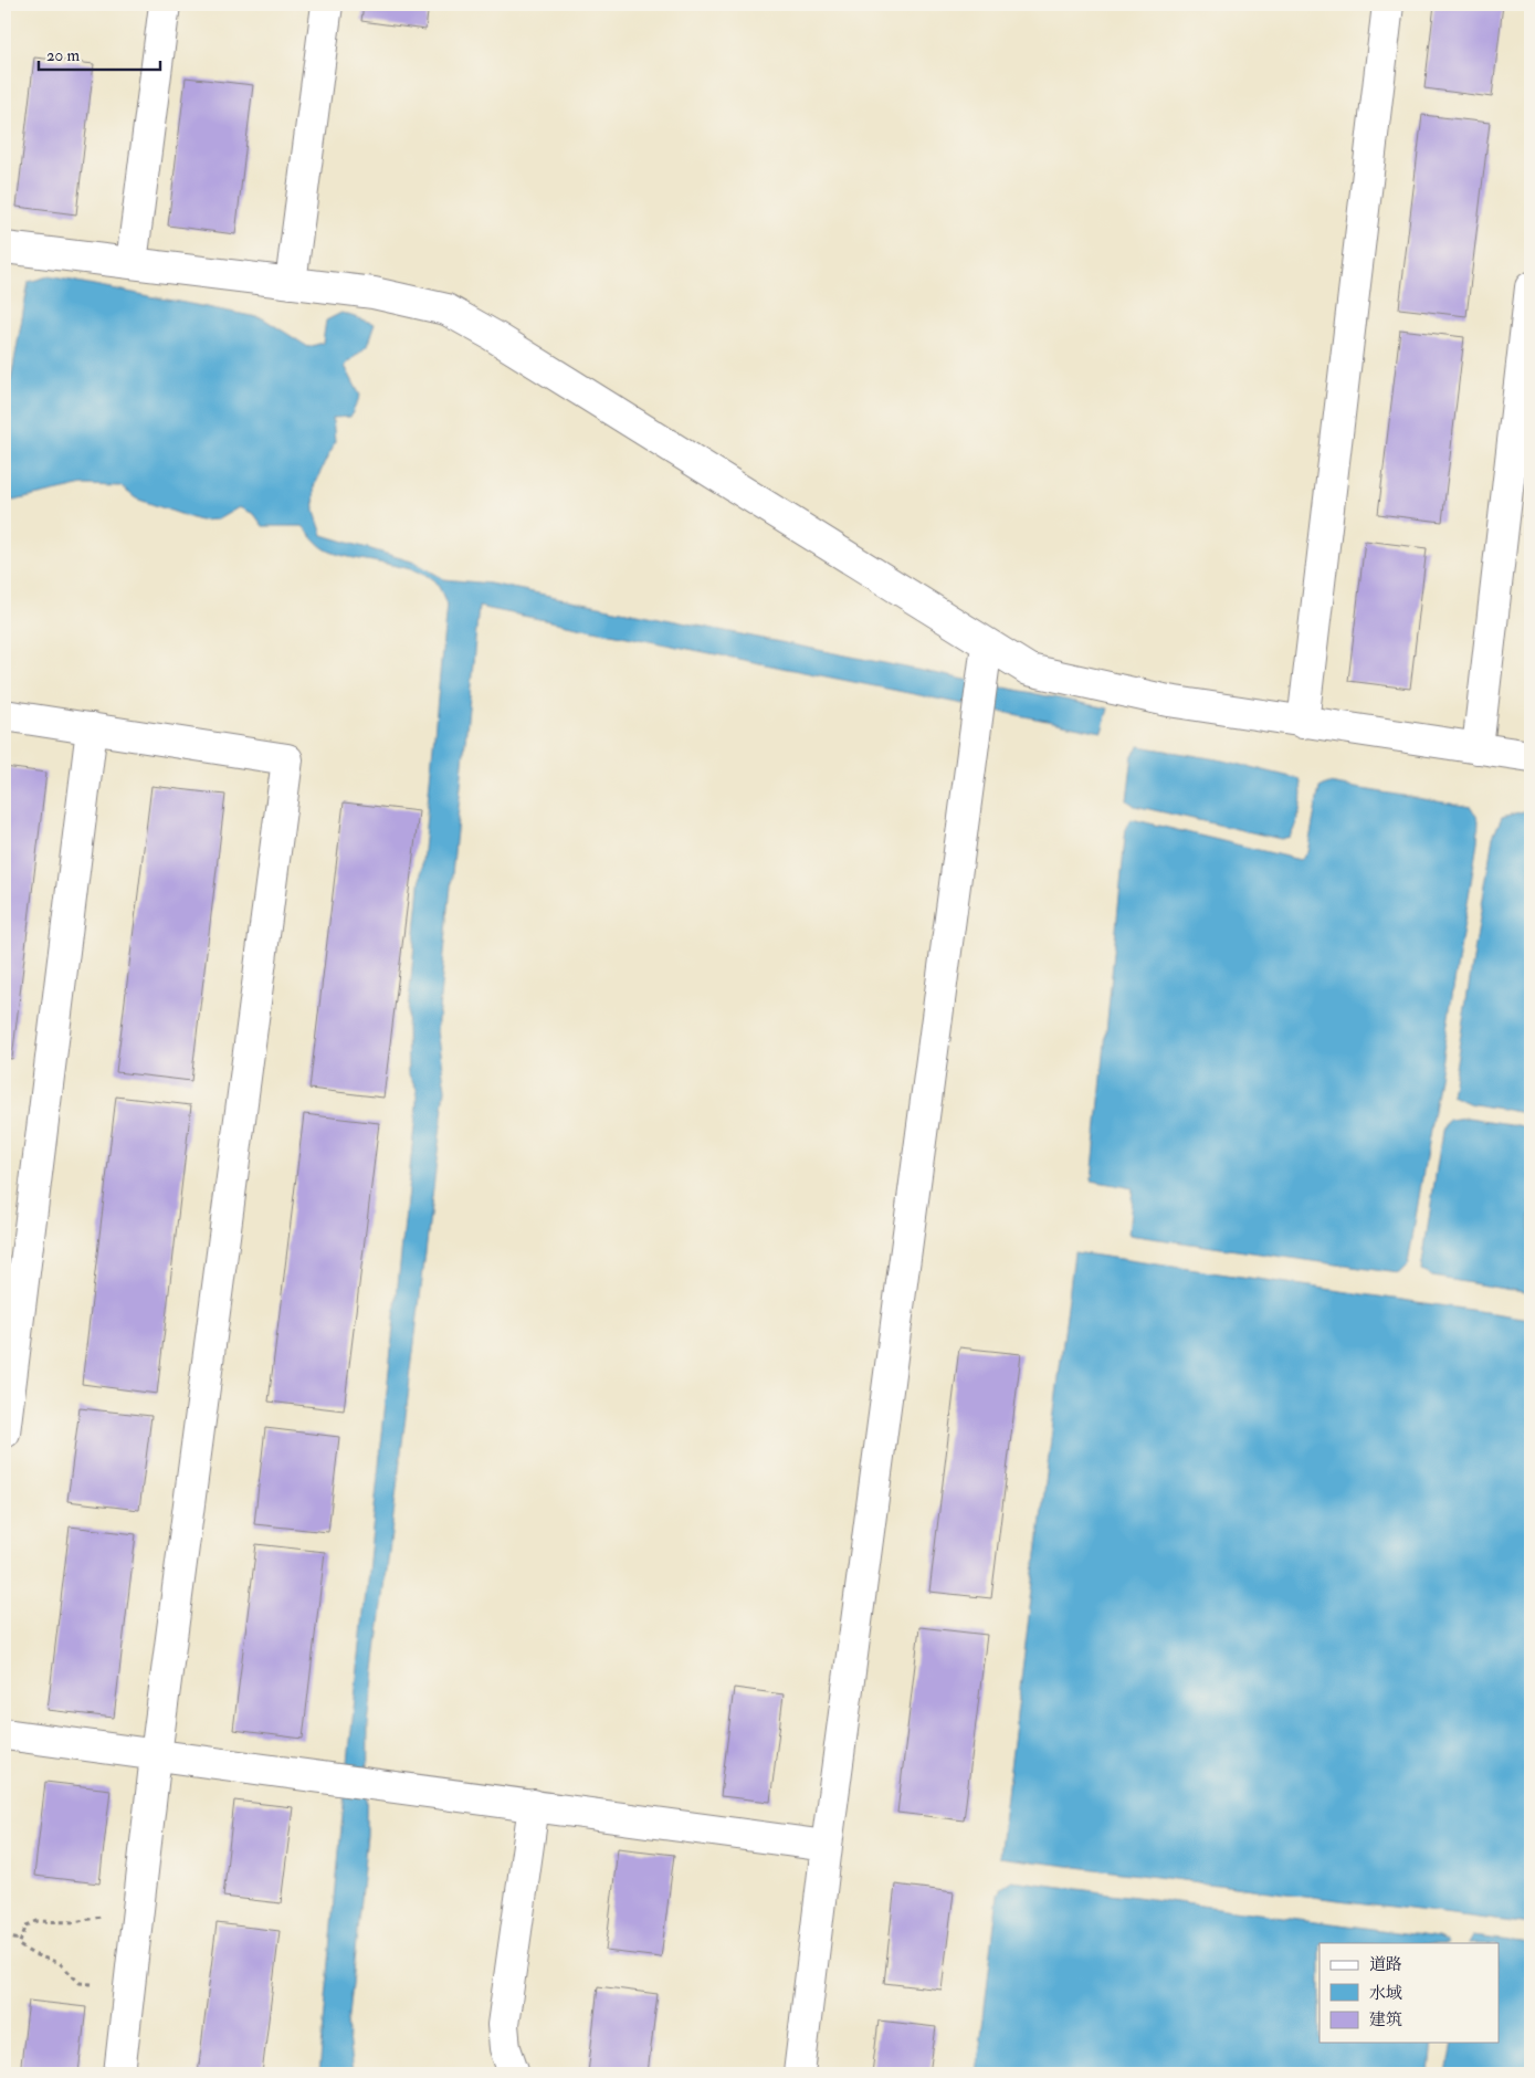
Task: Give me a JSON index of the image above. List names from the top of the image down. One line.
{"legend":["道路","水域","建筑"],"scale_bar":"20 m"}
